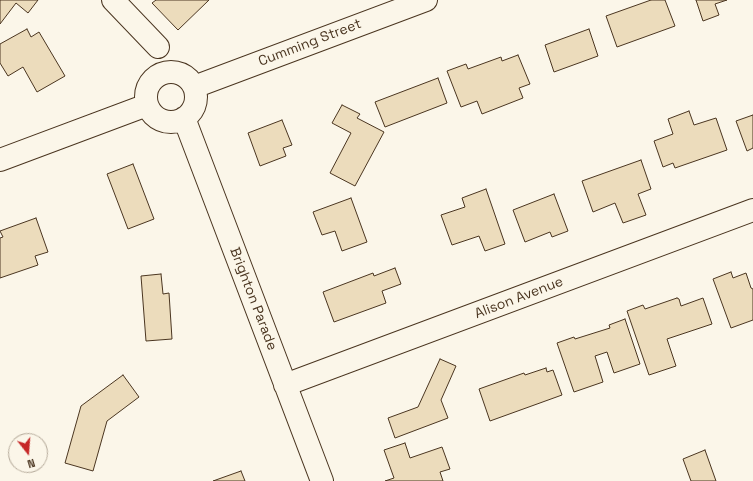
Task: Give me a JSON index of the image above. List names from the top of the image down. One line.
{"streets":{"street":["Cumming Street","Alison Avenue","Brighton Parade"]},"crossings":[["Cumming Street","Brighton Parade"],["Alison Avenue","Brighton Parade"]],"north":"bottom"}
